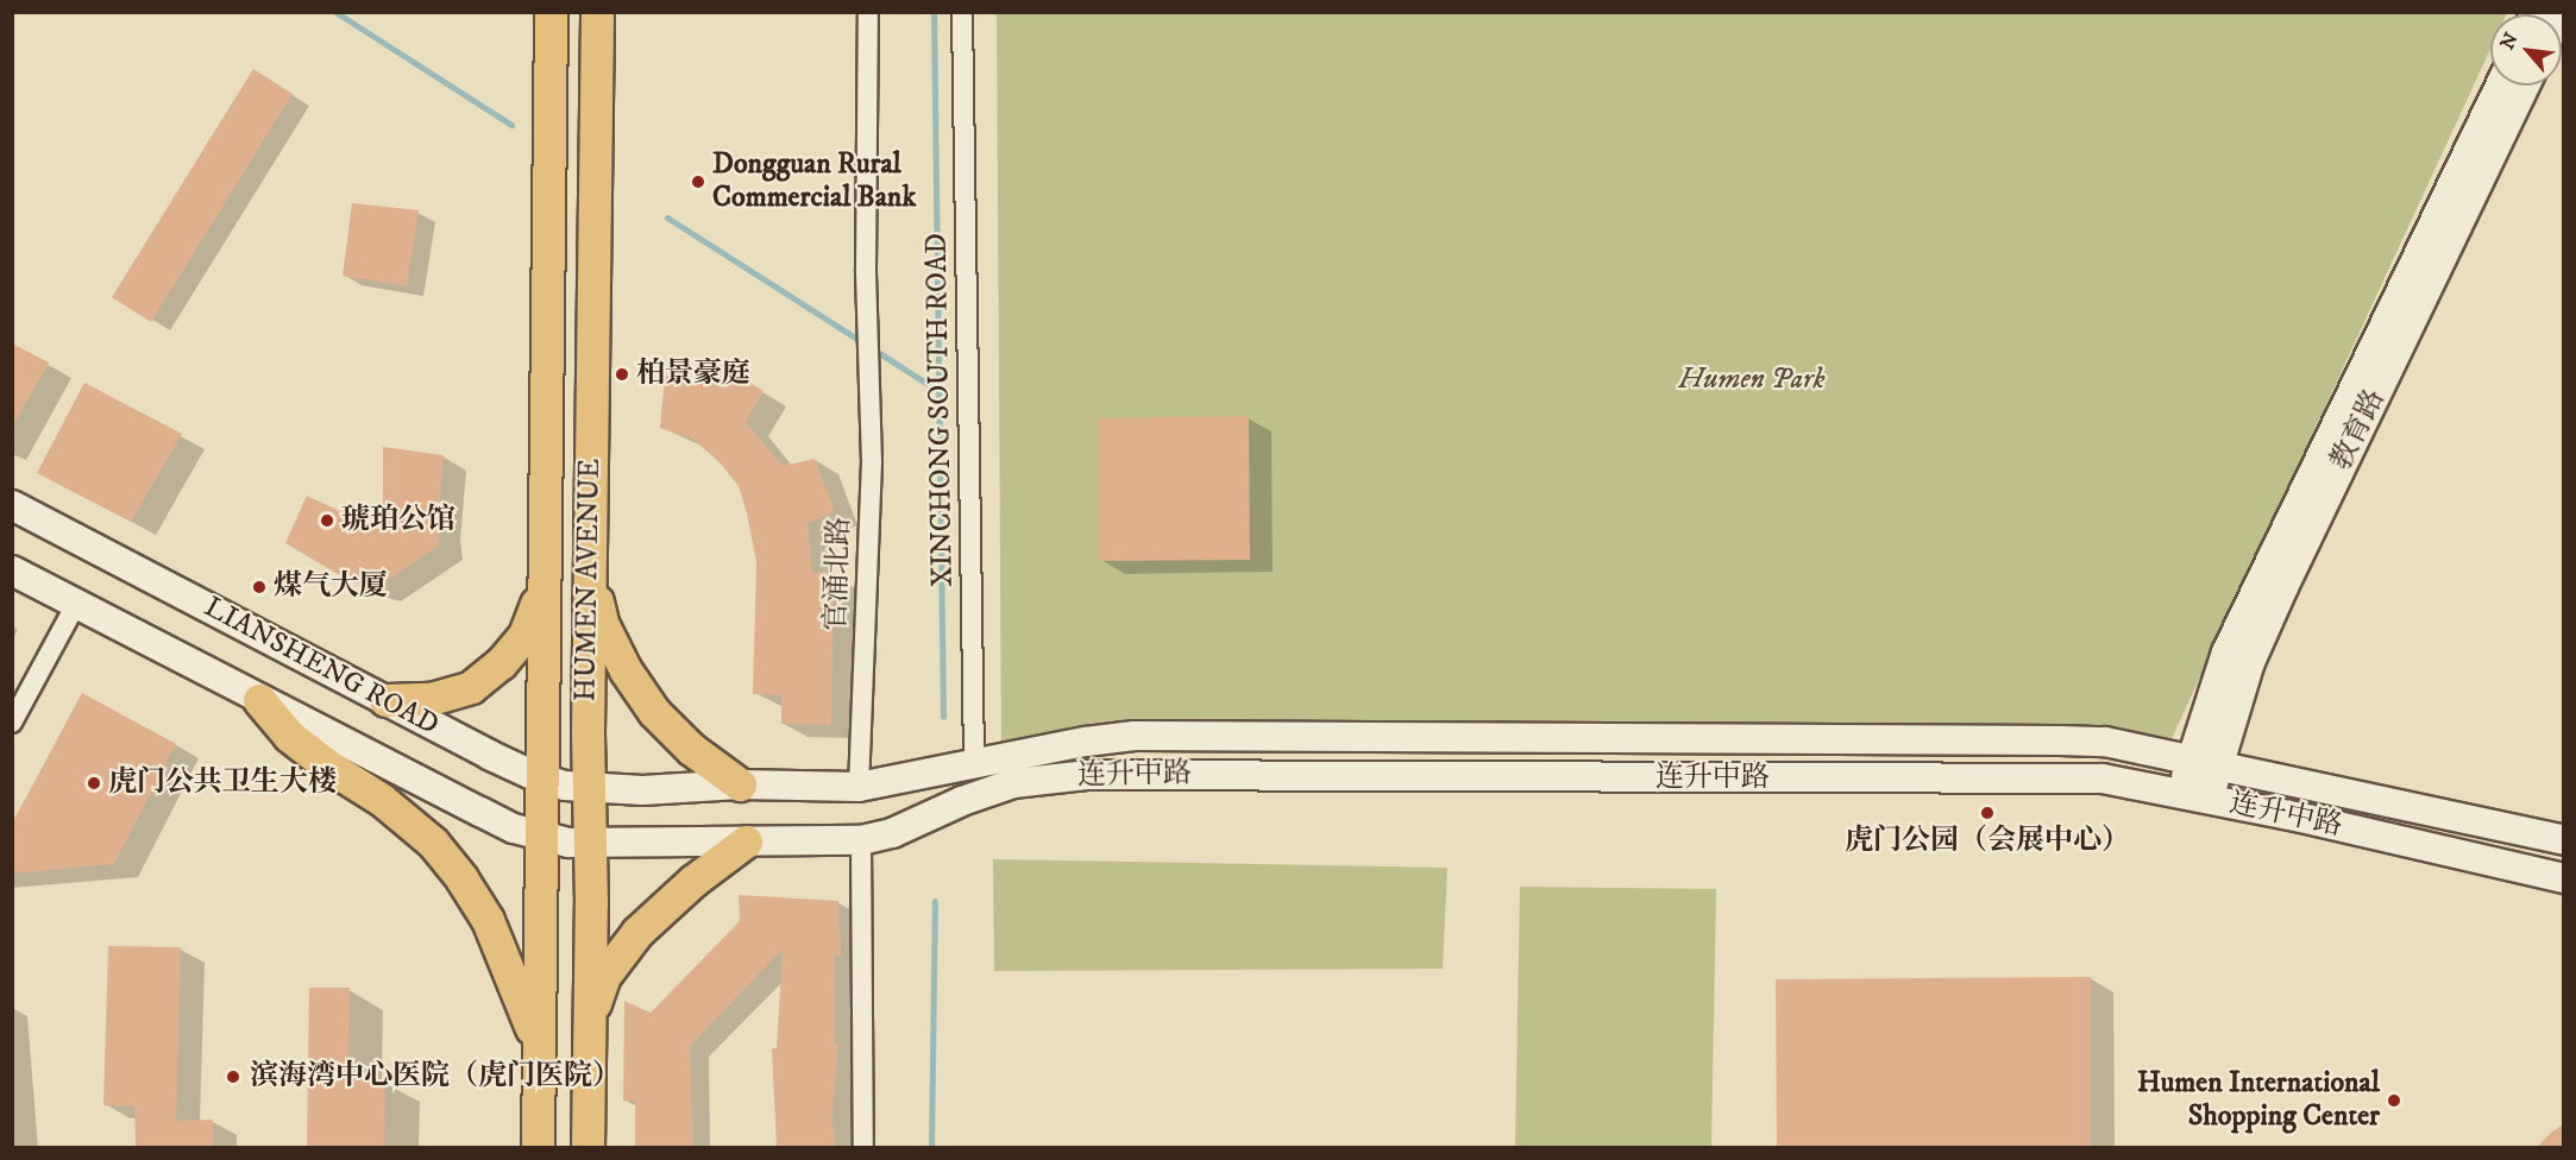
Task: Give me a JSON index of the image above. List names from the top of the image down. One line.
{"streets":{"main road":["教育路","HUMEN AVENUE","LIANSHENG ROAD","连升中路"],"street":["XINCHONG SOUTH ROAD","官涌北路"]},"crossings":[["XINCHONG SOUTH ROAD","连升中路"],["教育路","连升中路"],["官涌北路","连升中路"],["HUMEN AVENUE","LIANSHENG ROAD"],["LIANSHENG ROAD","连升中路"]],"parks":["Humen Park"],"places":["Dongguan Rural Commercial Bank","柏景豪庭","琥珀公馆","煤气大厦","虎门公共卫生大楼","虎门公园（会展中心）","滨海湾中心医院（虎门医院）","Humen International Shopping Center"],"north":"top left"}
